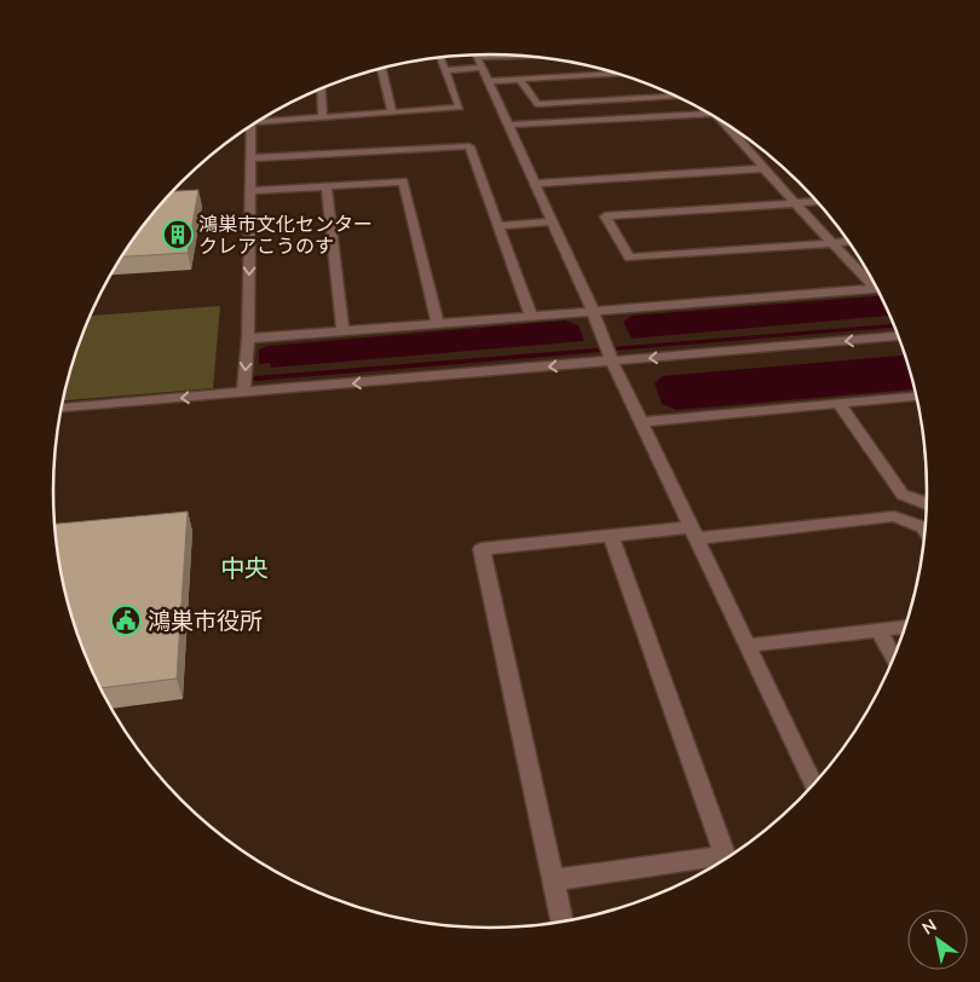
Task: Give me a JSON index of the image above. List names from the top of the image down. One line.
{"districts":["中央"],"places":{"building":["鴻巣市文化センター クレアこうのす"],"public building":["鴻巣市役所"]},"north":"top left"}
